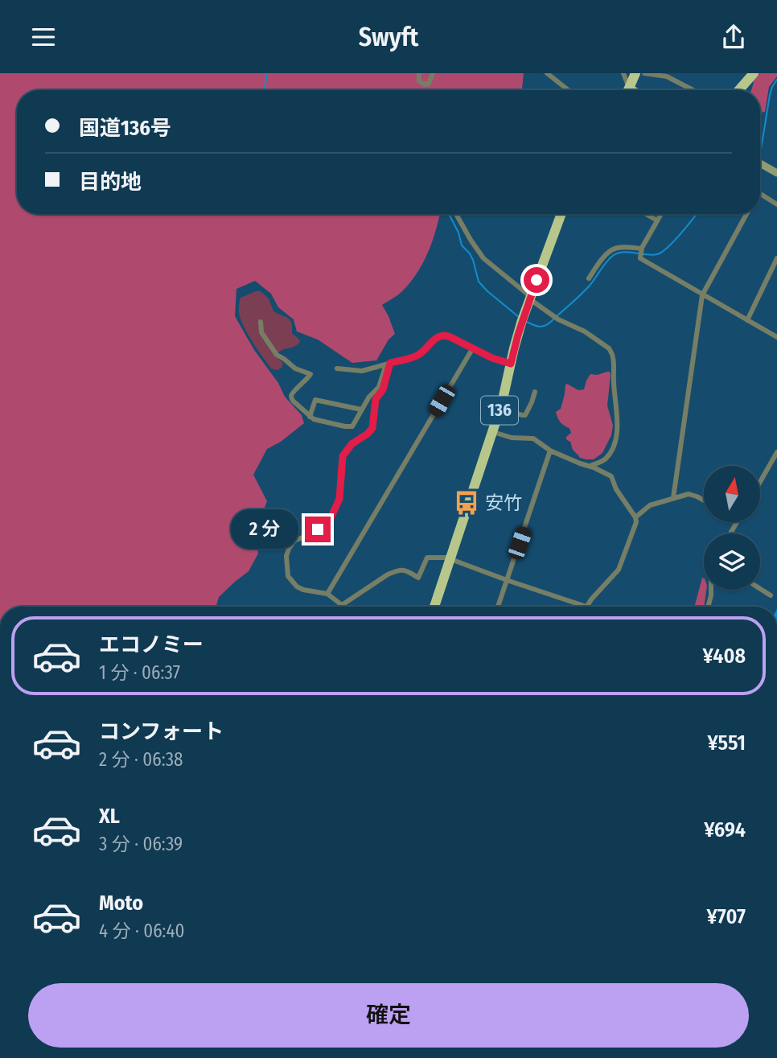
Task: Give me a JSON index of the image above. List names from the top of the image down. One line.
{"streets":{"highway":["136"]},"places":{"bus stop":["安竹"]},"north":"top","page":{"header":"Swyft","banner":["国道136号","目的地"],"bubble":"2 分","list":[{"name":"エコノミー","note":"1 分 · 06:37","value":"¥408"},{"name":"コンフォート","note":"2 分 · 06:38","value":"¥551"},{"name":"XL","note":"3 分 · 06:39","value":"¥694"},{"name":"Moto","note":"4 分 · 06:40","value":"¥707"}],"buttons":"確定"}}
